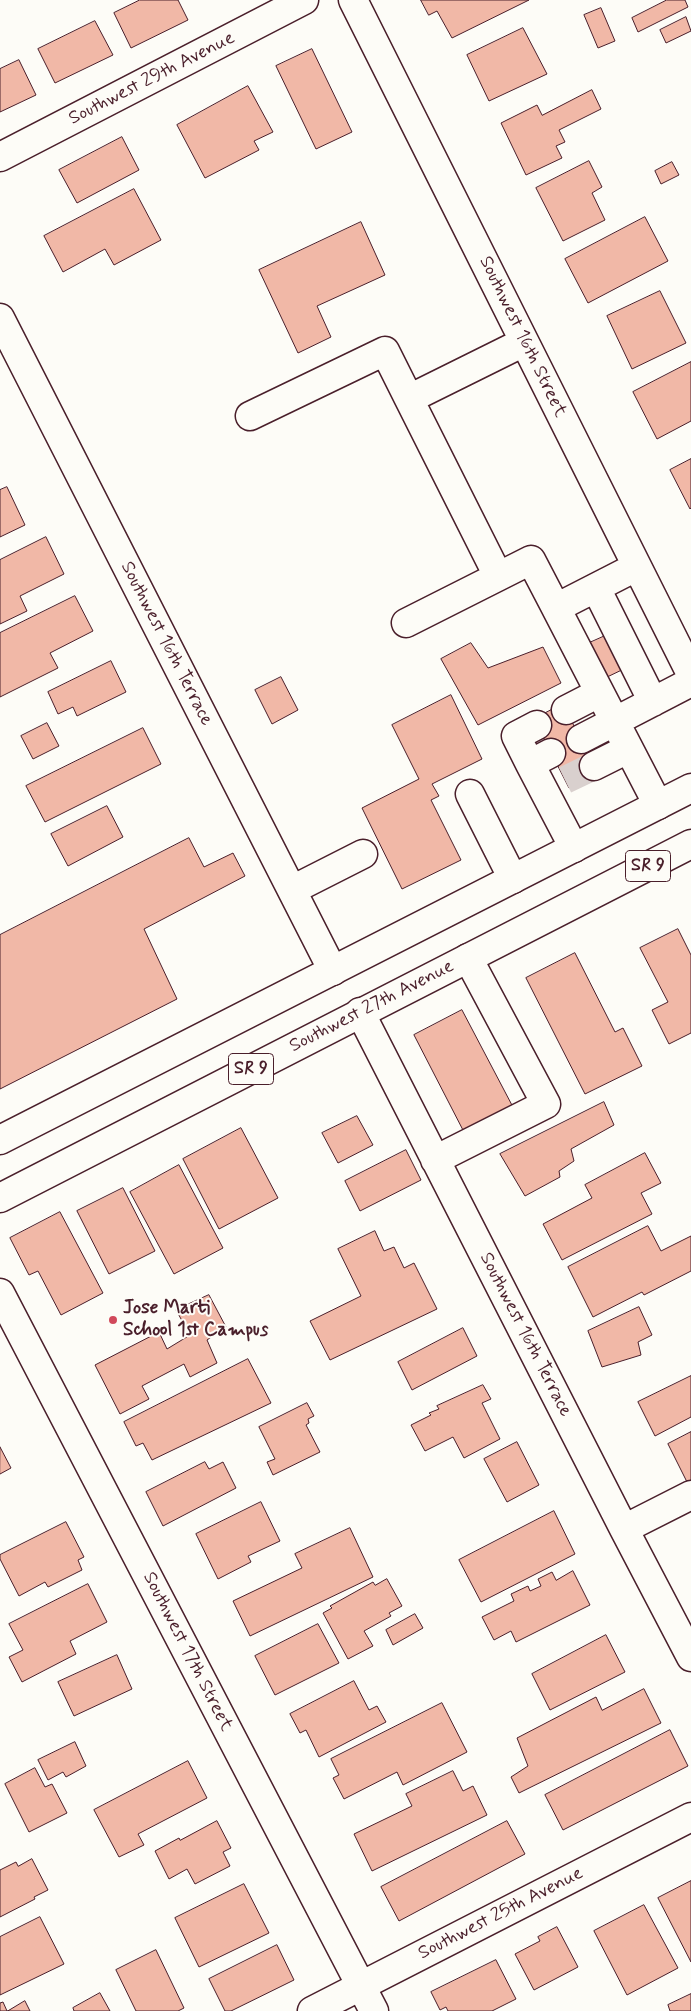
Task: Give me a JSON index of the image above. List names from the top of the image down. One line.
{"streets":{"main road":["Southwest 29th Avenue","Southwest 16th Street","Southwest 16th Terrace","SR 9","Southwest 27th Avenue","Southwest 17th Street","Southwest 25th Avenue"]},"crossings":[["Southwest 16th Terrace","SR 9"],["Southwest 16th Terrace","Southwest 27th Avenue"],["Southwest 17th Street","Southwest 25th Avenue"]],"places":["Jose Marti School 1st Campus"]}
